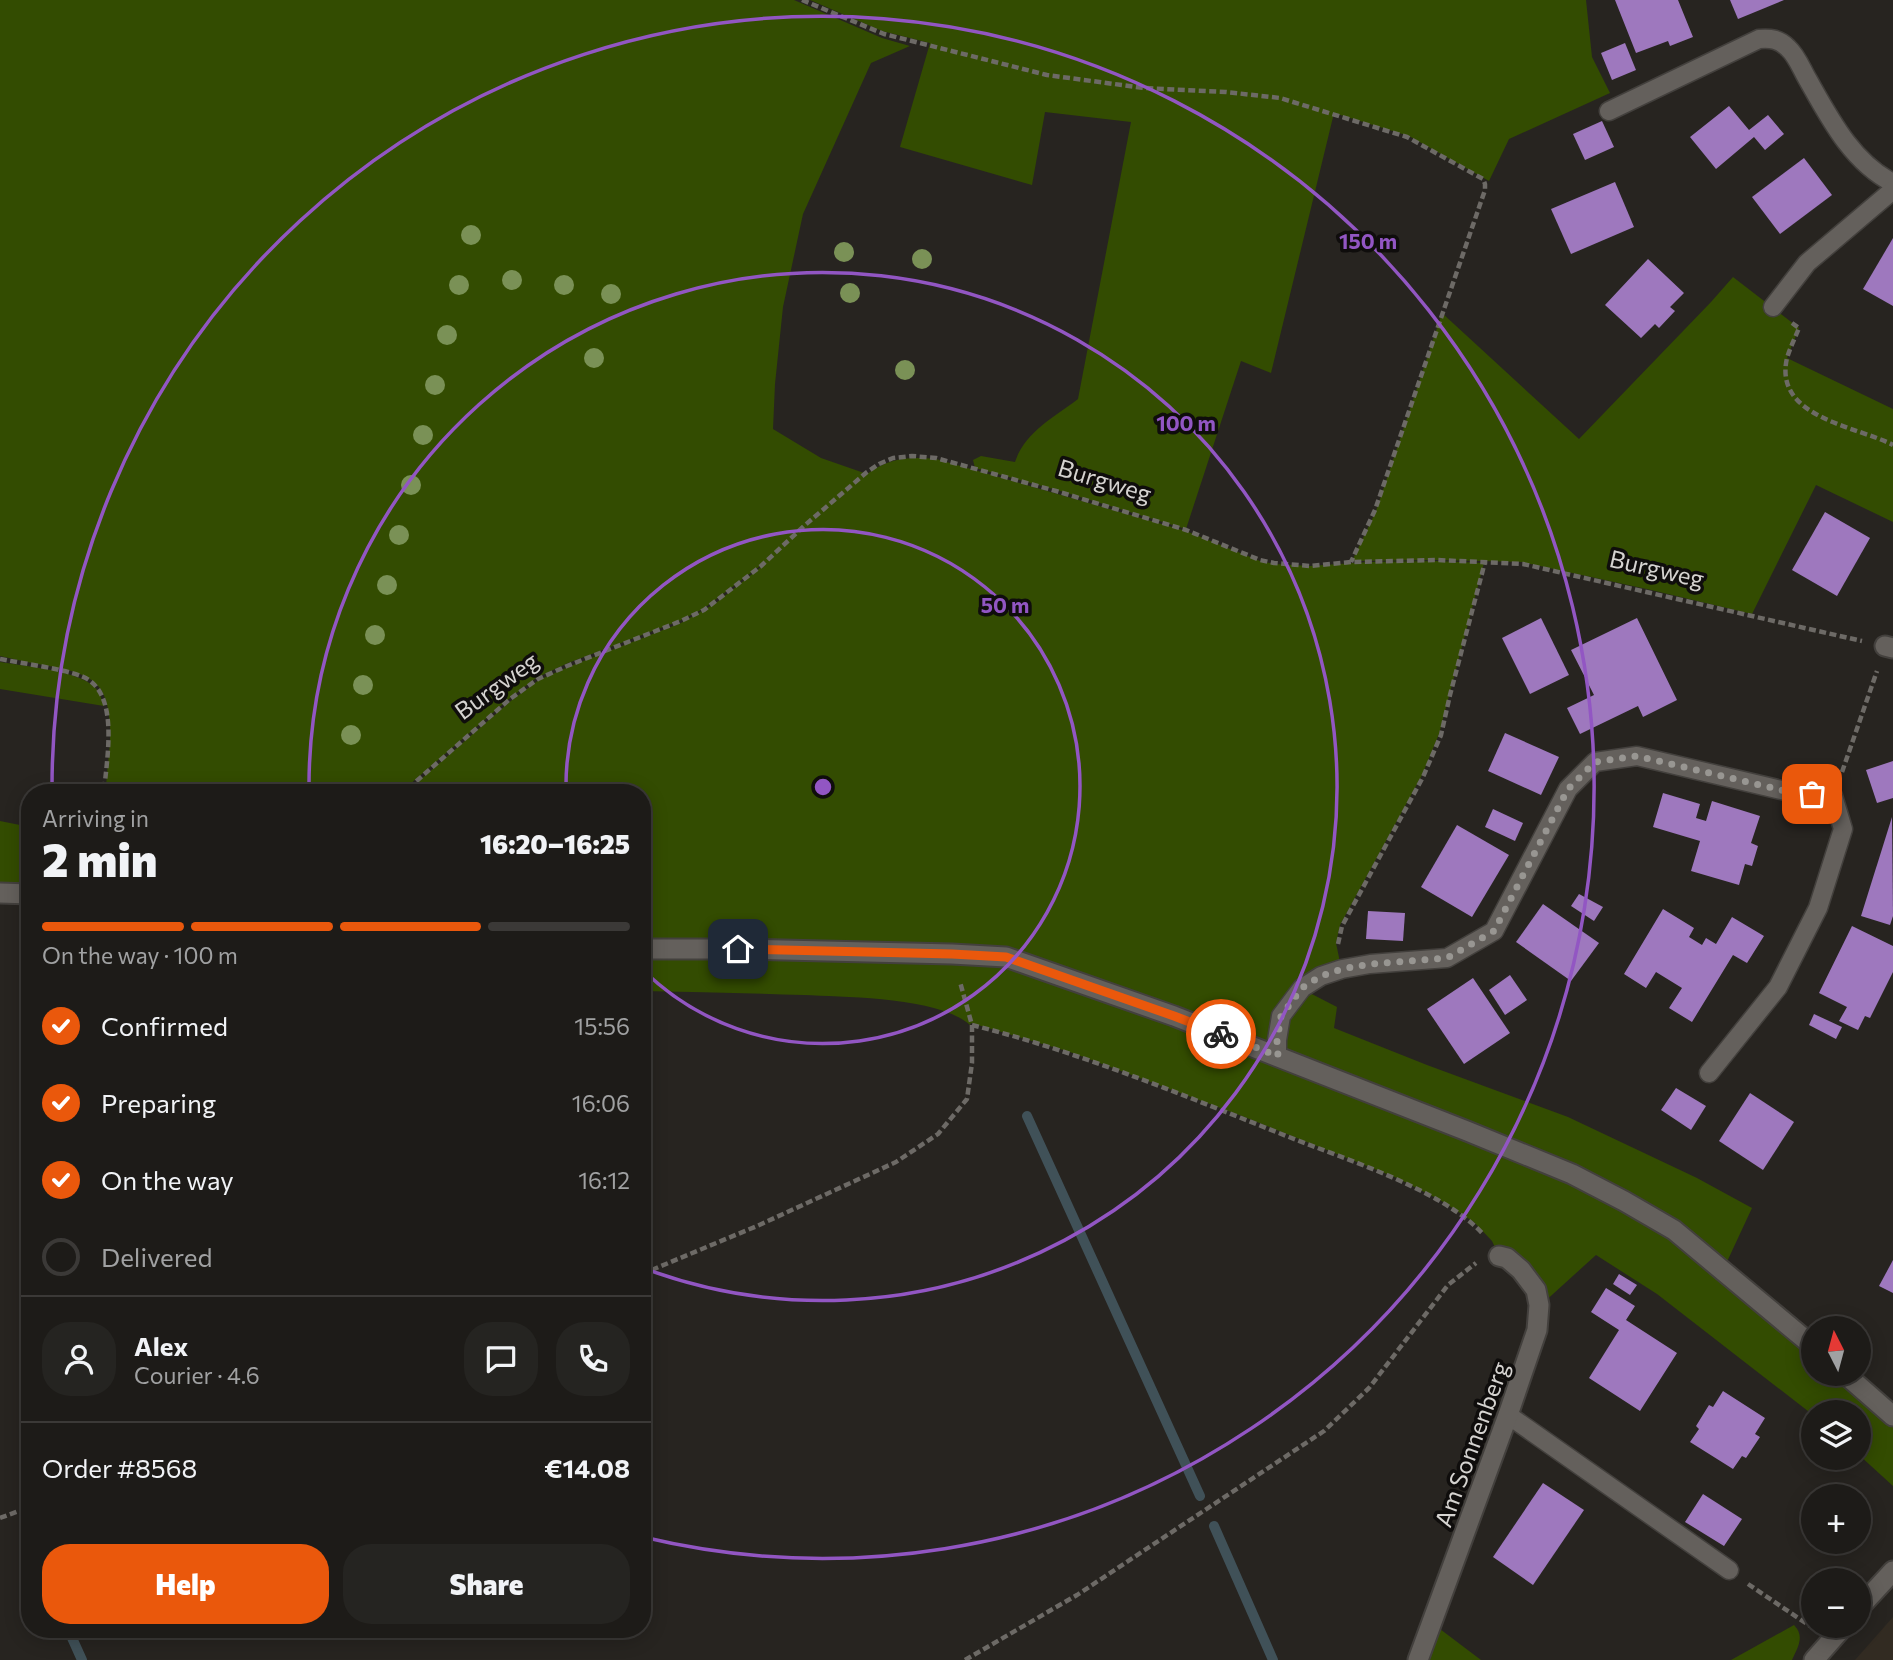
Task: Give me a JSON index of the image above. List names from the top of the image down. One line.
{"streets":{"street":["Am Sonnenberg"],"path":["Burgweg"]},"north":"top","page":{"heading":["2 min","Arriving in","16:20–16:25"],"panel":["Alex","Courier · 4.6","Order #8568","€14.08"],"bar":"On the way · 100 m","list":[["Confirmed","15:56"],["Preparing","16:06"],["On the way","16:12"],"Delivered"],"map_buttons":["+","−"],"buttons":["Help","Share"]},"rings":["150 m","100 m","50 m"]}
